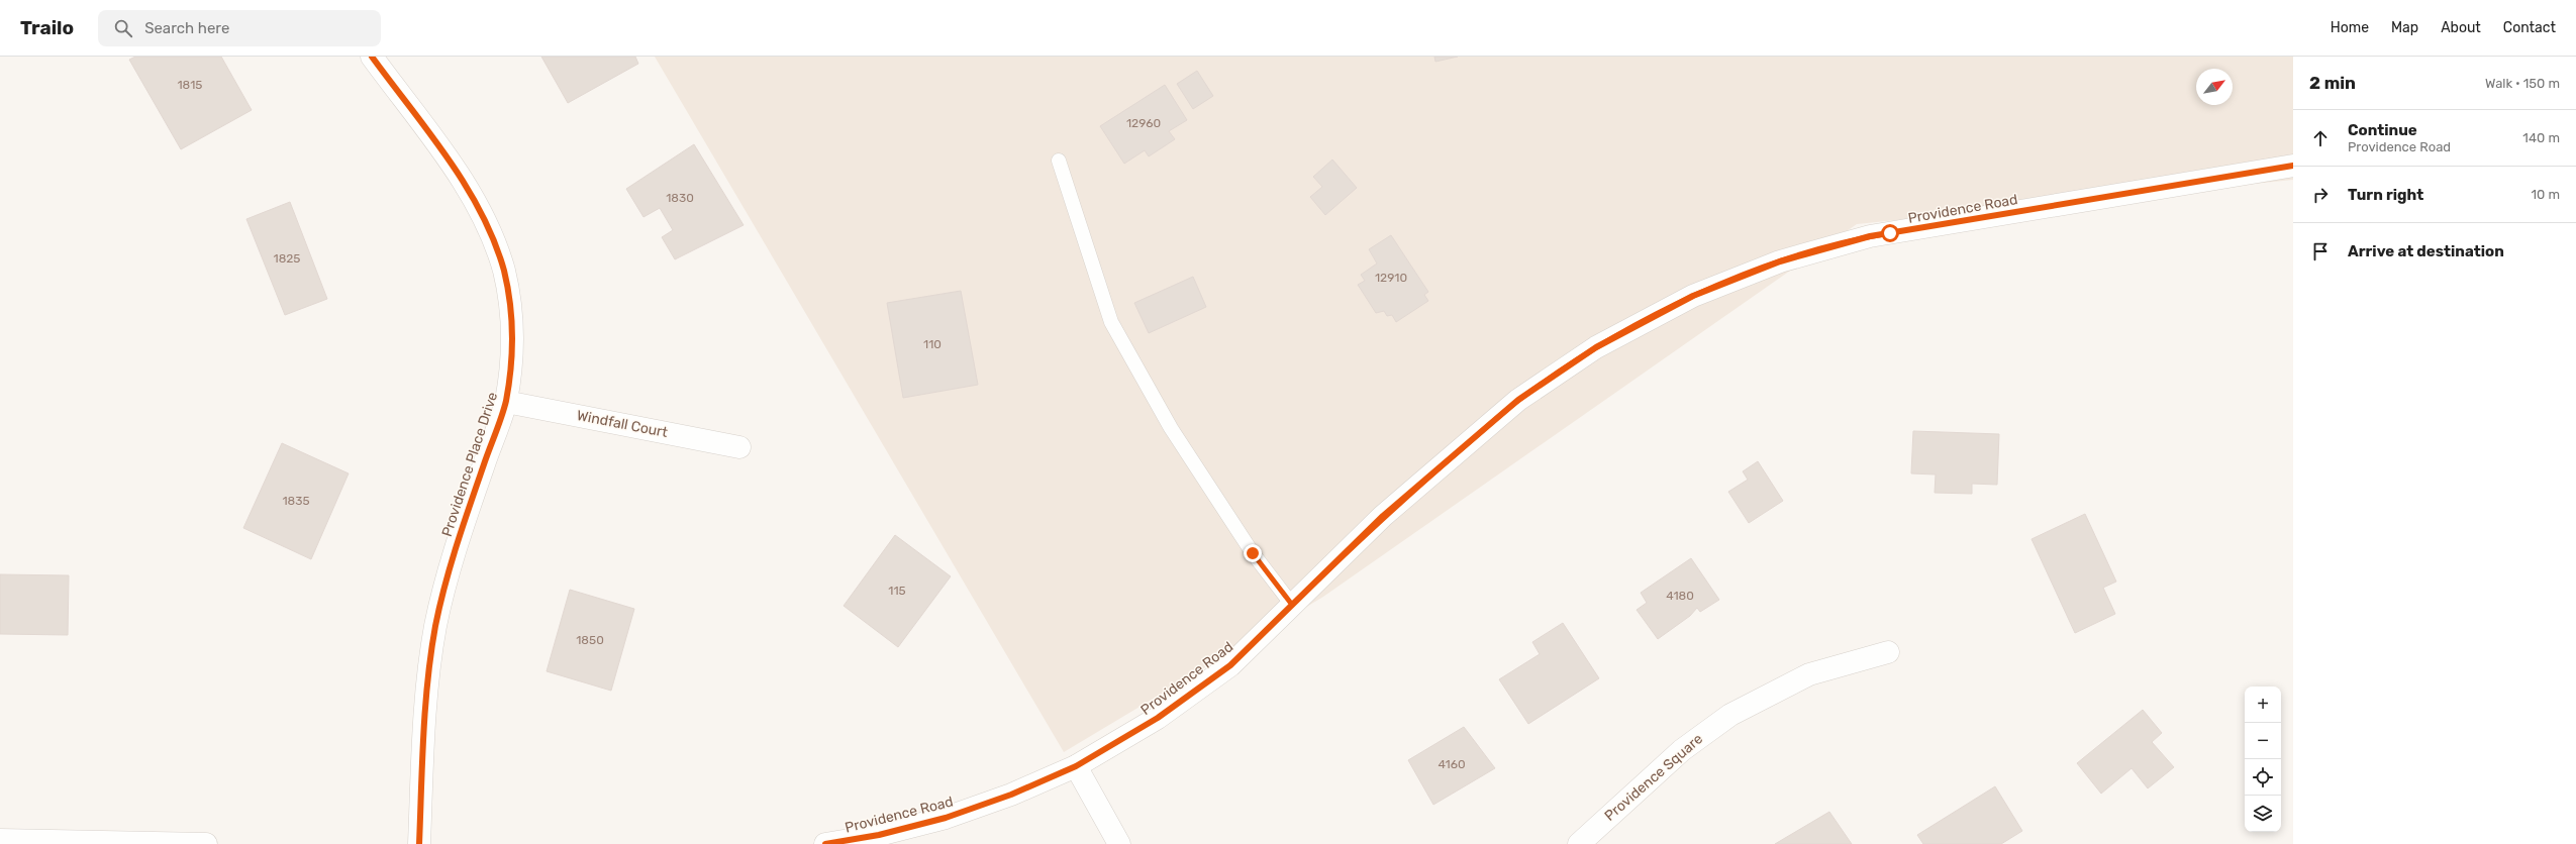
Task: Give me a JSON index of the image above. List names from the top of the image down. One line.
{"streets":{"street":["Providence Road","Windfall Court","Providence Place Drive","Providence Square"]},"crossings":[["Windfall Court","Providence Place Drive"]],"house_numbers":["1815","12960","1830","1825","12910","110","1835","115","4180","1850","4160"],"north":"top right","page":{"header":"Trailo","search":"Search here","nav":["Home","Map","About","Contact"],"heading":["2 min","Walk · 150 m"],"list":[["Continue","Providence Road","140 m"],["Turn right","10 m"],"Arrive at destination"],"map_buttons":["+","−"]}}
